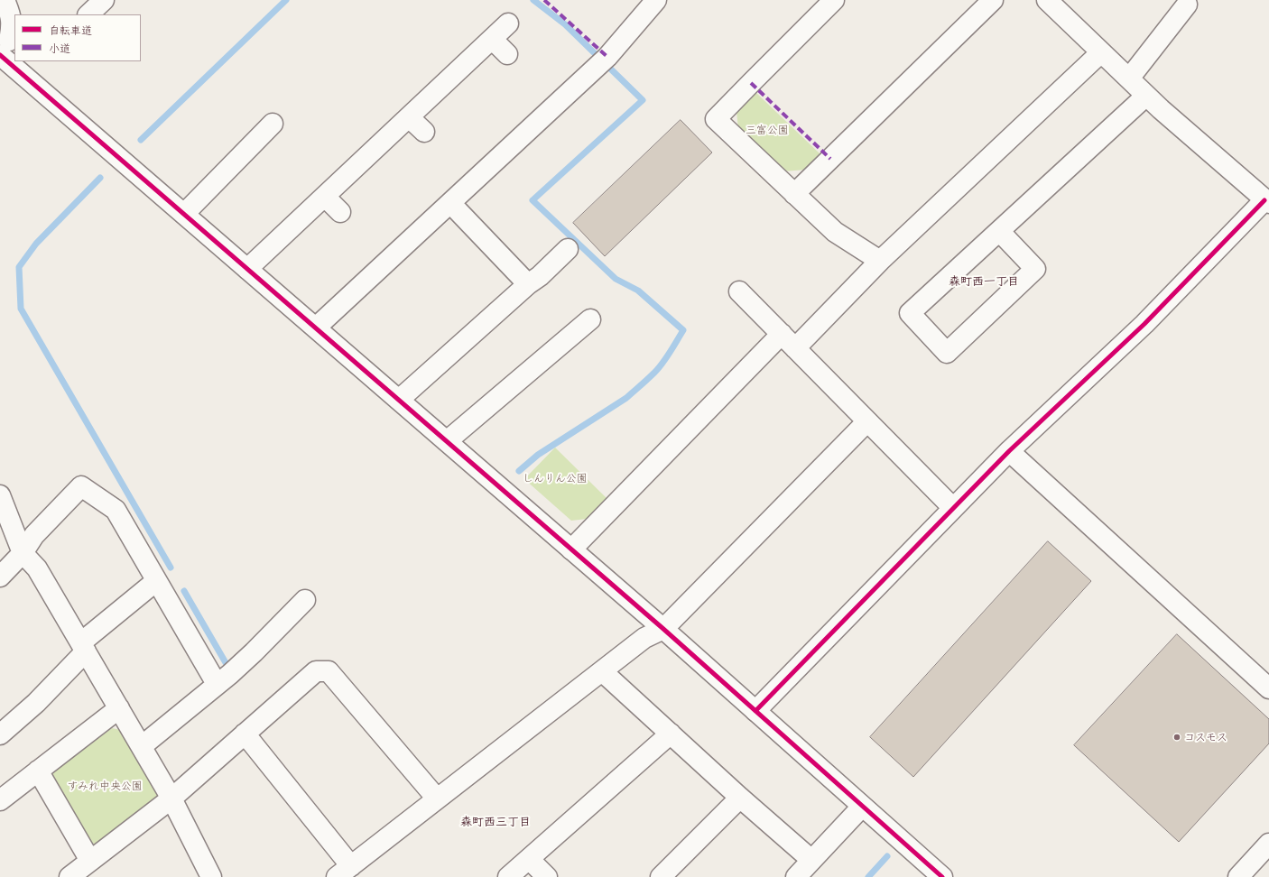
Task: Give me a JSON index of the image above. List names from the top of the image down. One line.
{"districts":["森町西一丁目","森町西三丁目"],"parks":["三富公園","しんりん公園","すみれ中央公園"],"places":["コスモス"],"legend":["自転車道","小道"]}
